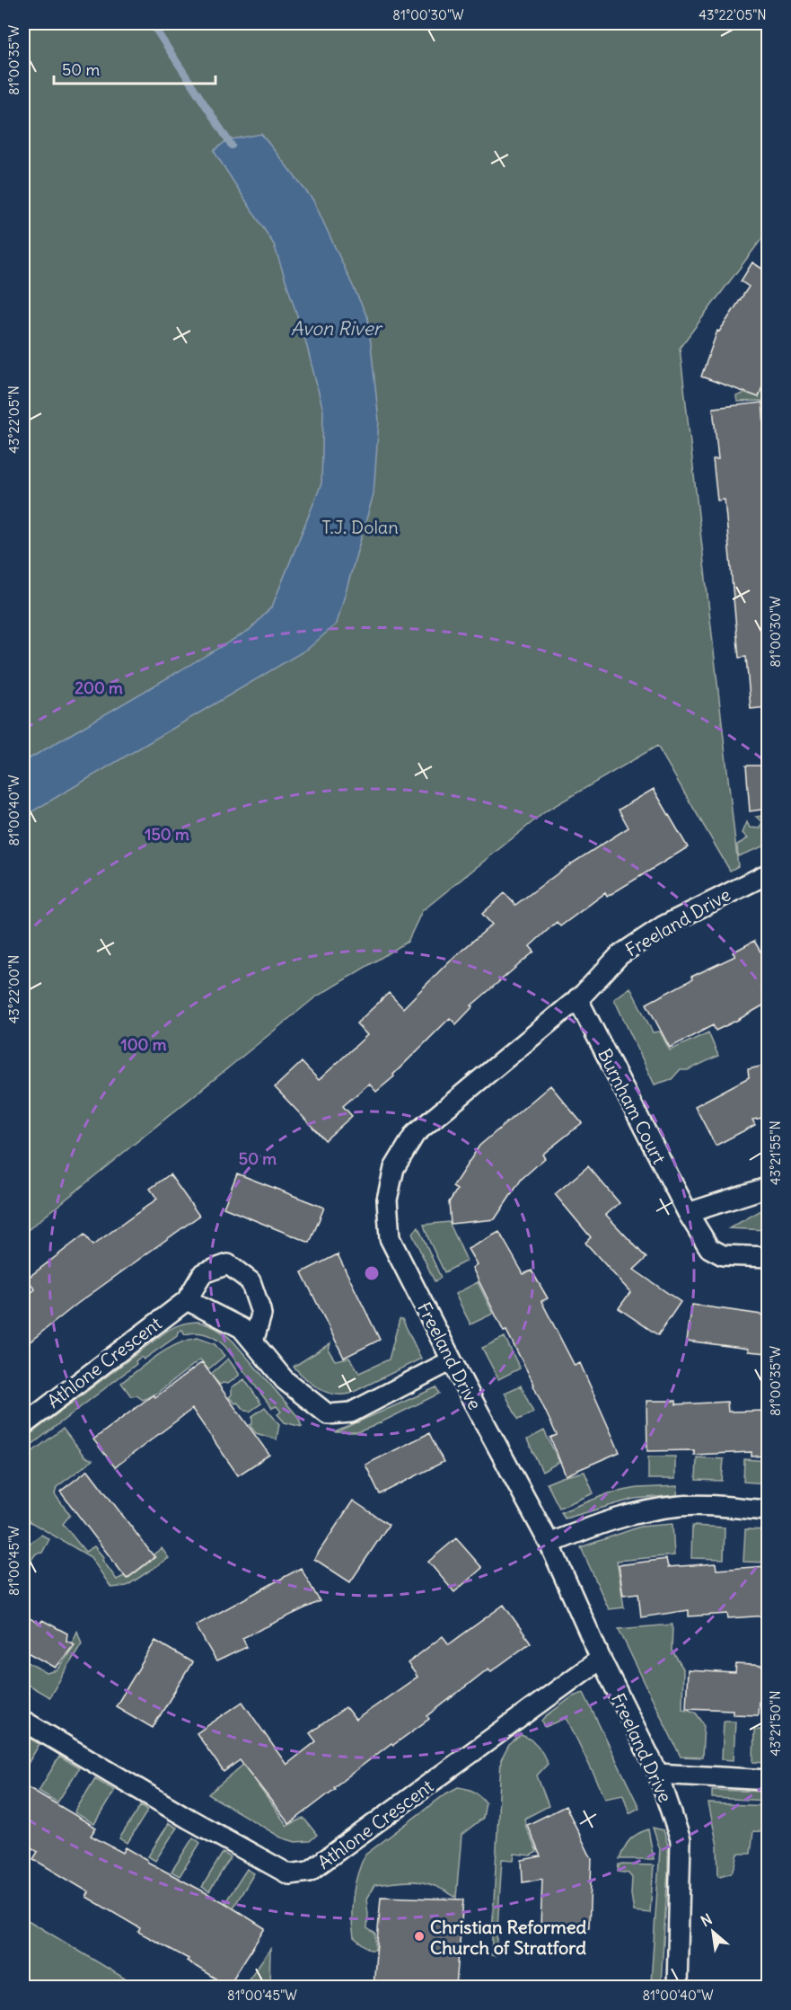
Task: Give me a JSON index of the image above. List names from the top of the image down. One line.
{"streets":{"street":["Freeland Drive","Burnham Court","Athlone Crescent"]},"crossings":[["Freeland Drive","Burnham Court"],["Freeland Drive","Athlone Crescent"]],"water":["Avon River"],"parks":["T.J. Dolan"],"places":["Christian Reformed Church of Stratford"],"scale_bar":"50 m","north":"top left","coordinates":["81°00'30\"W","43°22'05\"N","81°00'35\"W","81°00'40\"W","43°22'00\"N","43°21'55\"N","81°00'45\"W","43°21'50\"N"],"rings":["200 m","150 m","100 m","50 m"]}
